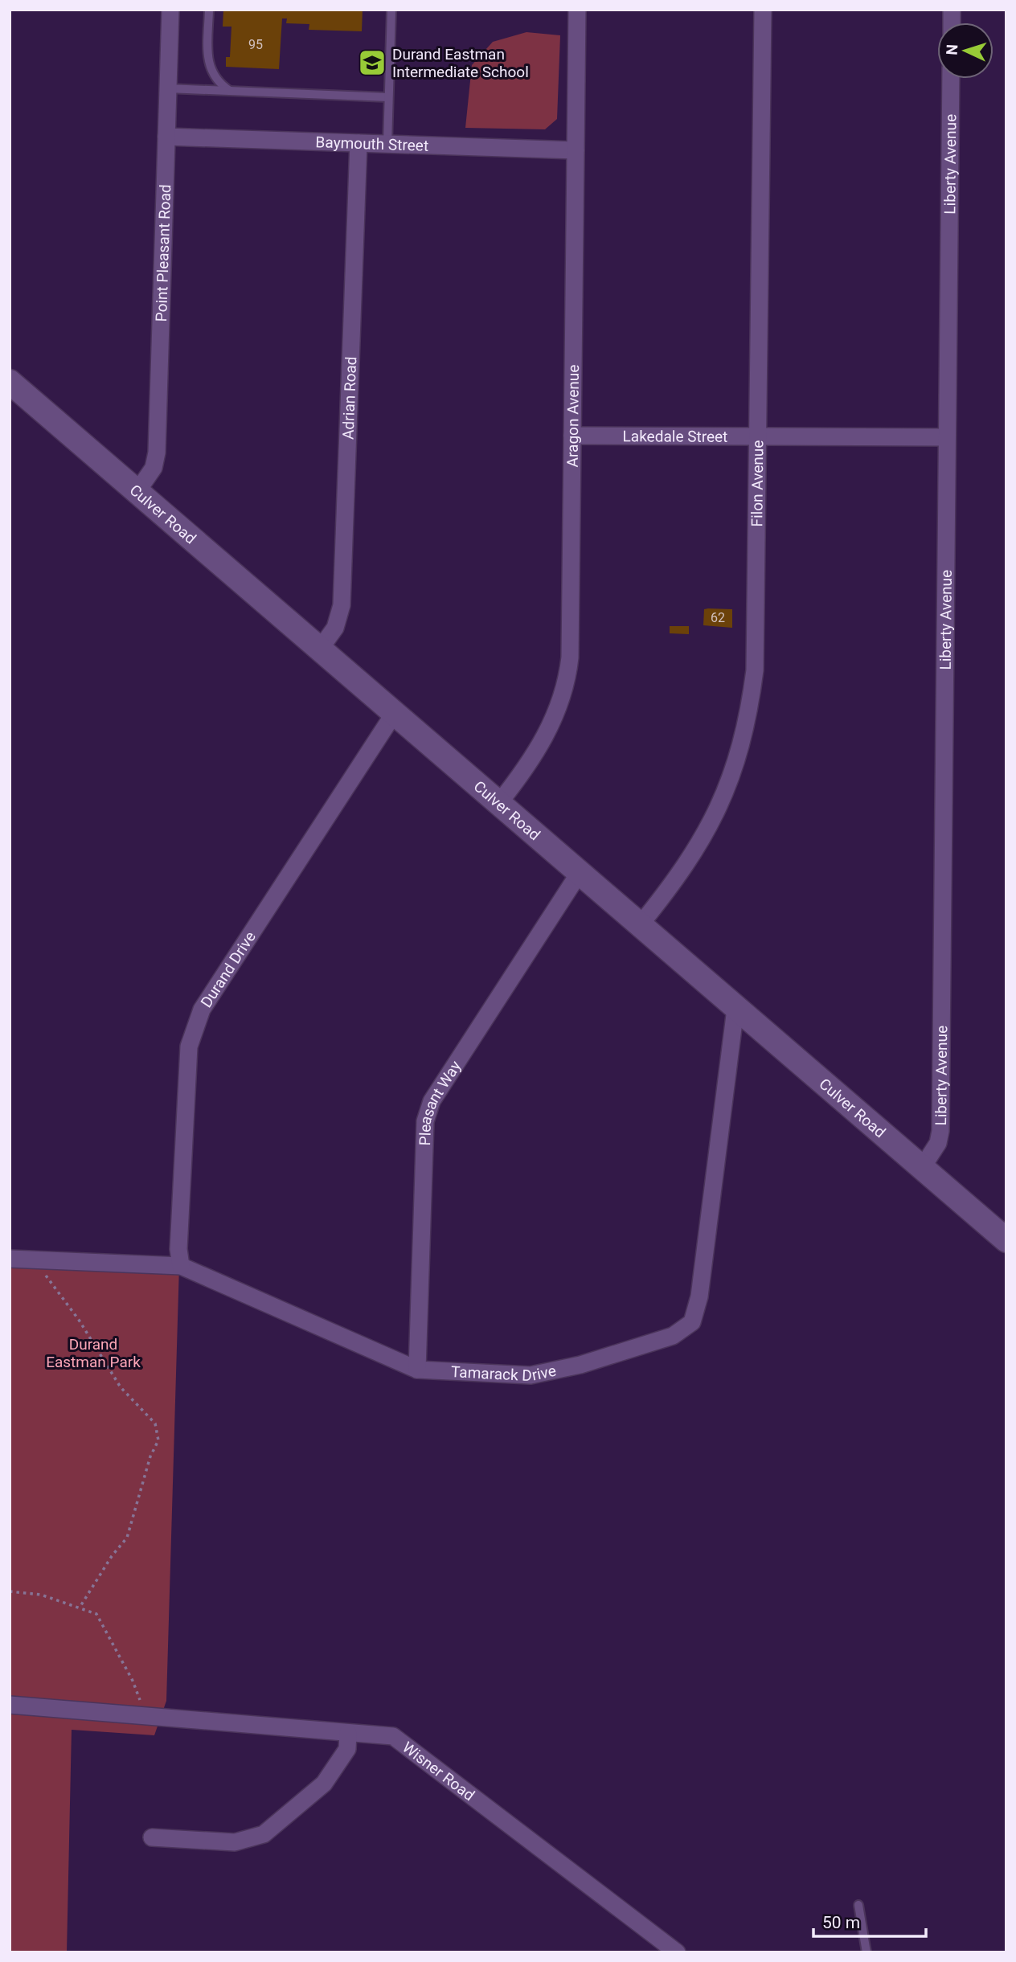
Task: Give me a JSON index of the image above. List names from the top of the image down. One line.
{"streets":{"main road":["Culver Road"],"street":["Baymouth Street","Liberty Avenue","Point Pleasant Road","Adrian Road","Aragon Avenue","Lakedale Street","Filon Avenue","Durand Drive","Pleasant Way","Tamarack Drive","Wisner Road"]},"crossings":[["Baymouth Street","Point Pleasant Road"],["Baymouth Street","Adrian Road"],["Baymouth Street","Aragon Avenue"],["Liberty Avenue","Lakedale Street"],["Liberty Avenue","Culver Road"],["Point Pleasant Road","Culver Road"],["Adrian Road","Culver Road"],["Aragon Avenue","Lakedale Street"],["Aragon Avenue","Culver Road"],["Lakedale Street","Filon Avenue"],["Filon Avenue","Culver Road"],["Culver Road","Durand Drive"],["Culver Road","Pleasant Way"],["Culver Road","Tamarack Drive"],["Durand Drive","Tamarack Drive"],["Pleasant Way","Tamarack Drive"]],"parks":["Durand Eastman Park"],"places":{"school or university":["Durand Eastman Intermediate School"]},"house_numbers":["95","62"],"scale_bar":"50 m","north":"left"}
